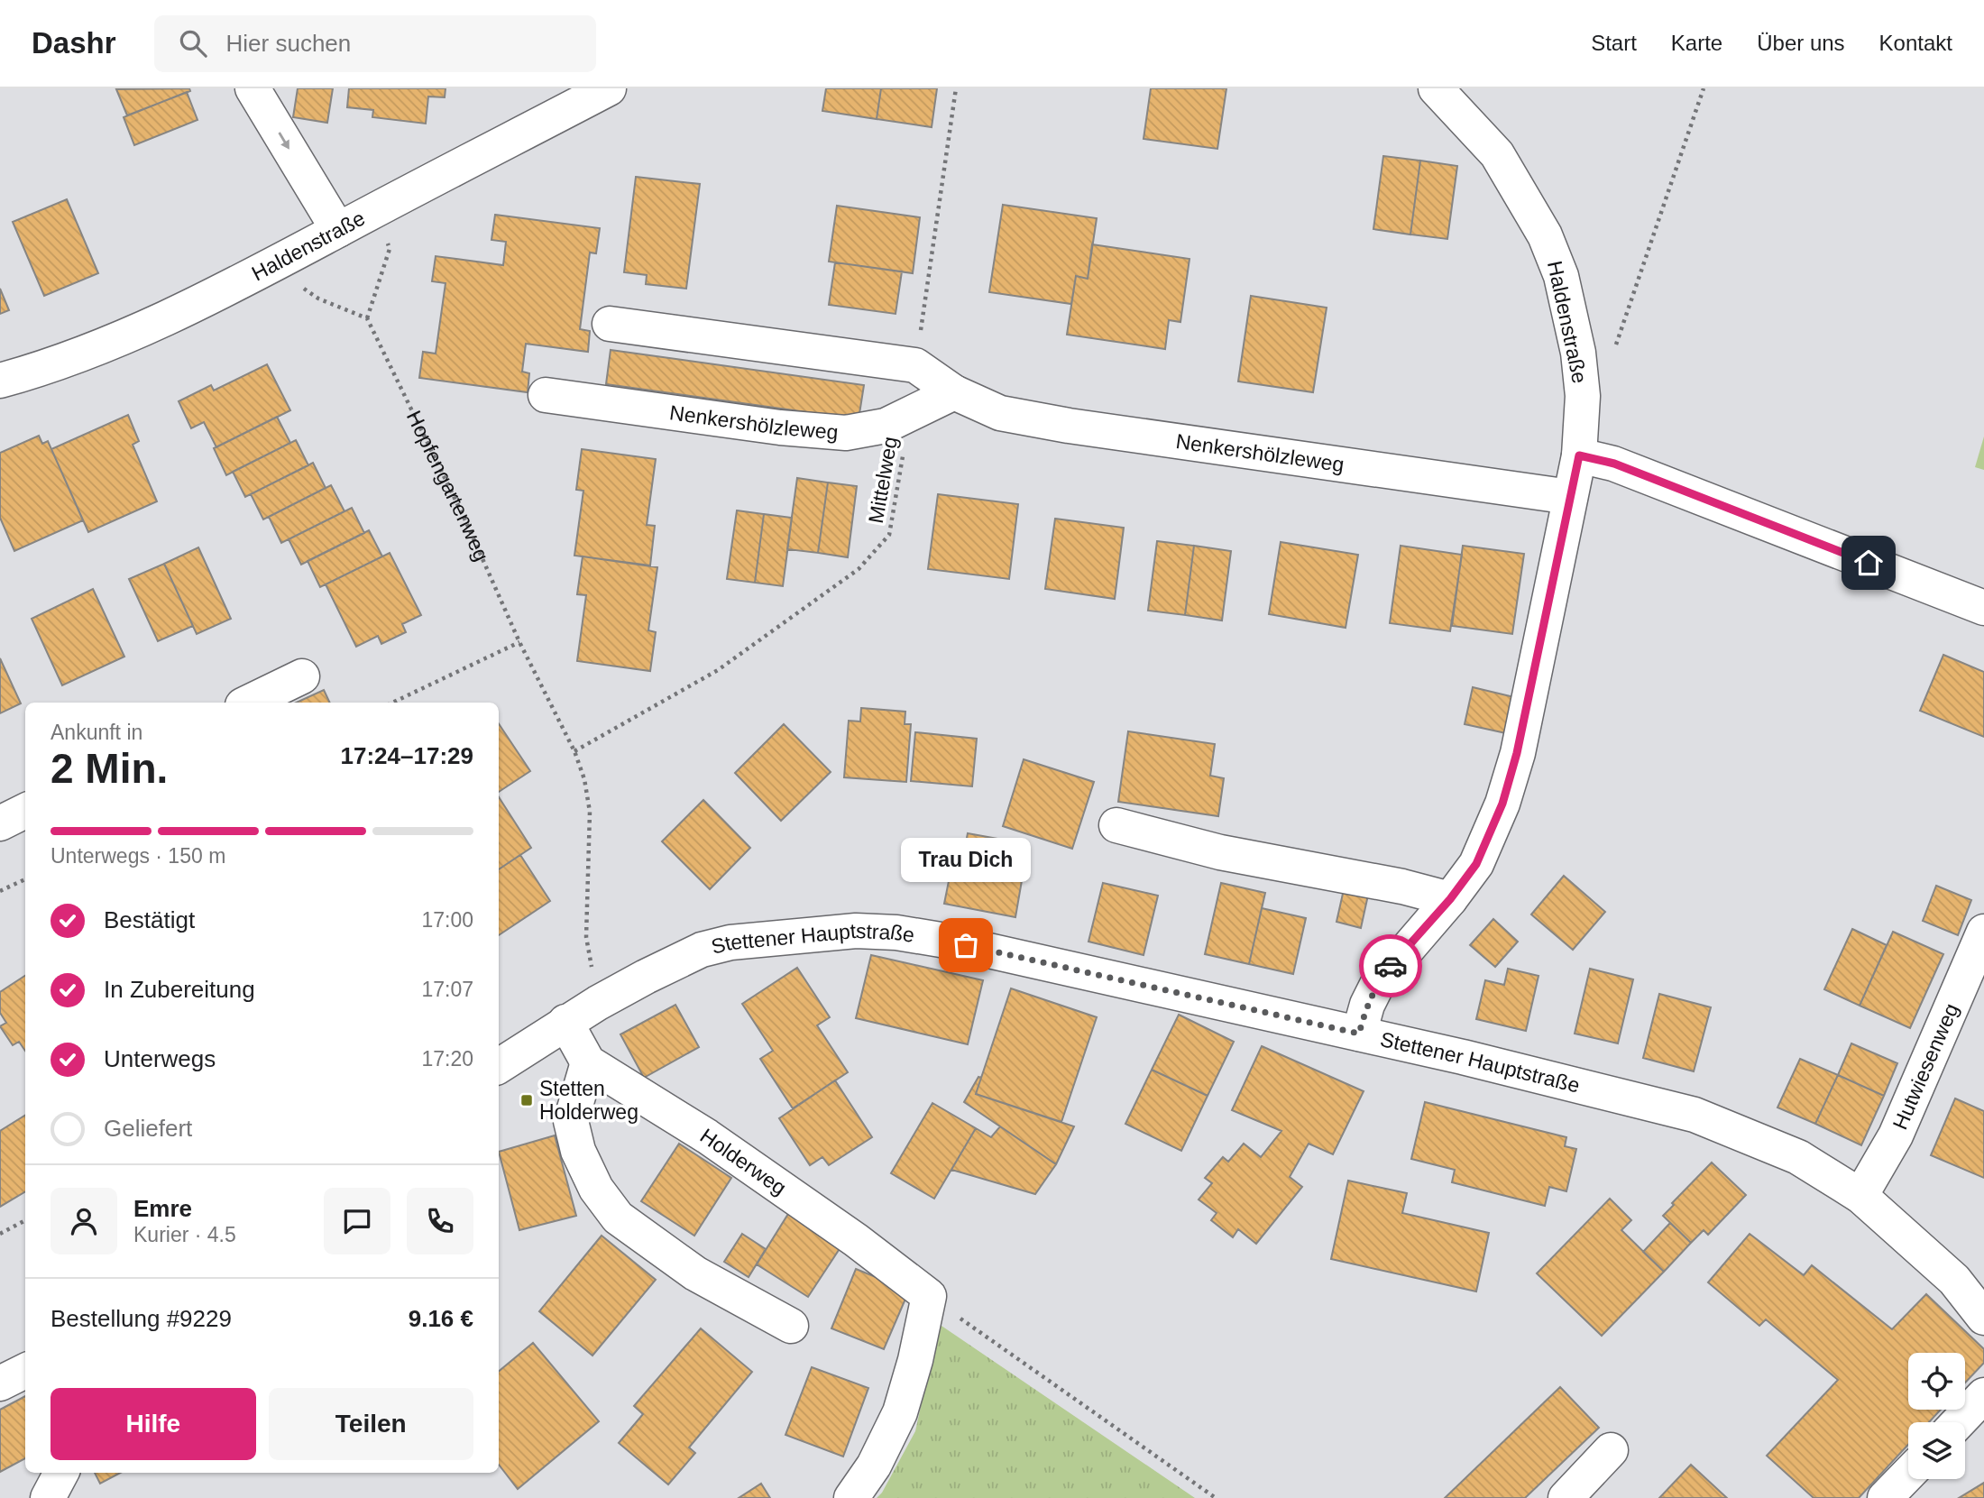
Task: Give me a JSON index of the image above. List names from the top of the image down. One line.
{"streets":{"street":["Haldenstraße","Nenkershölzleweg","Stettener Hauptstraße","Hutwiesenweg","Holderweg"],"path":["Mittelweg","Hopfengartenweg"]},"crossings":[["Haldenstraße","Nenkershölzleweg"],["Haldenstraße","Stettener Hauptstraße"],["Nenkershölzleweg","Mittelweg"],["Mittelweg","Hopfengartenweg"],["Hopfengartenweg","Stettener Hauptstraße"],["Stettener Hauptstraße","Hutwiesenweg"],["Stettener Hauptstraße","Holderweg"]],"places":{"other":["Trau Dich"],"transit":["Stetten Holderweg"]},"page":{"header":"Dashr","search":"Hier suchen","nav":["Start","Karte","Über uns","Kontakt"],"heading":["2 Min.","Ankunft in","17:24–17:29"],"panel":["Emre","Kurier · 4.5","Bestellung #9229","9.16 €"],"bar":"Unterwegs · 150 m","bubble":"Trau Dich","list":[["Bestätigt","17:00"],["In Zubereitung","17:07"],["Unterwegs","17:20"],"Geliefert"],"buttons":["Hilfe","Teilen"]}}
